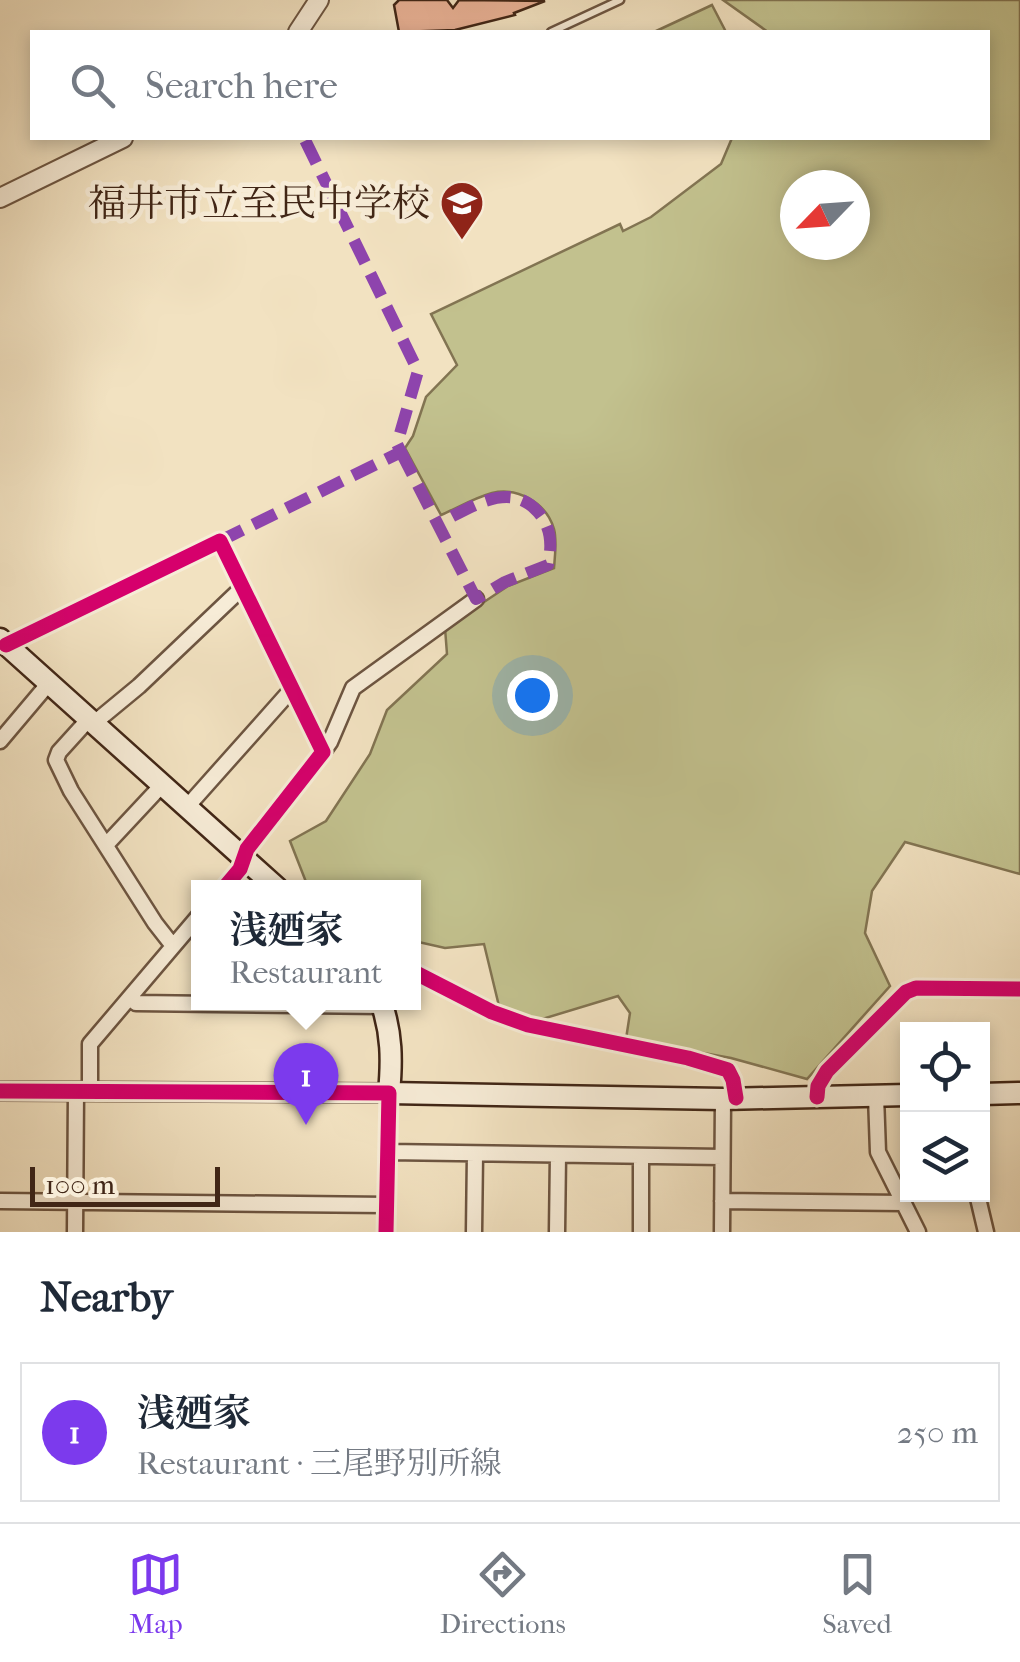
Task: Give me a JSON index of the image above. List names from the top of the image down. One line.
{"places":{"school or university":["福井市立至民中学校"]},"scale_bar":"100 m","north":"bottom left","page":{"search":"Search here","popup":["浅廼家","Restaurant"],"pins":"1","scale":"100 m","heading":"Nearby","list":[{"mark":"1","name":"浅廼家","note":"Restaurant · 三尾野別所線","value":"250 m"}],"nav":["Map","Directions","Saved"]}}
